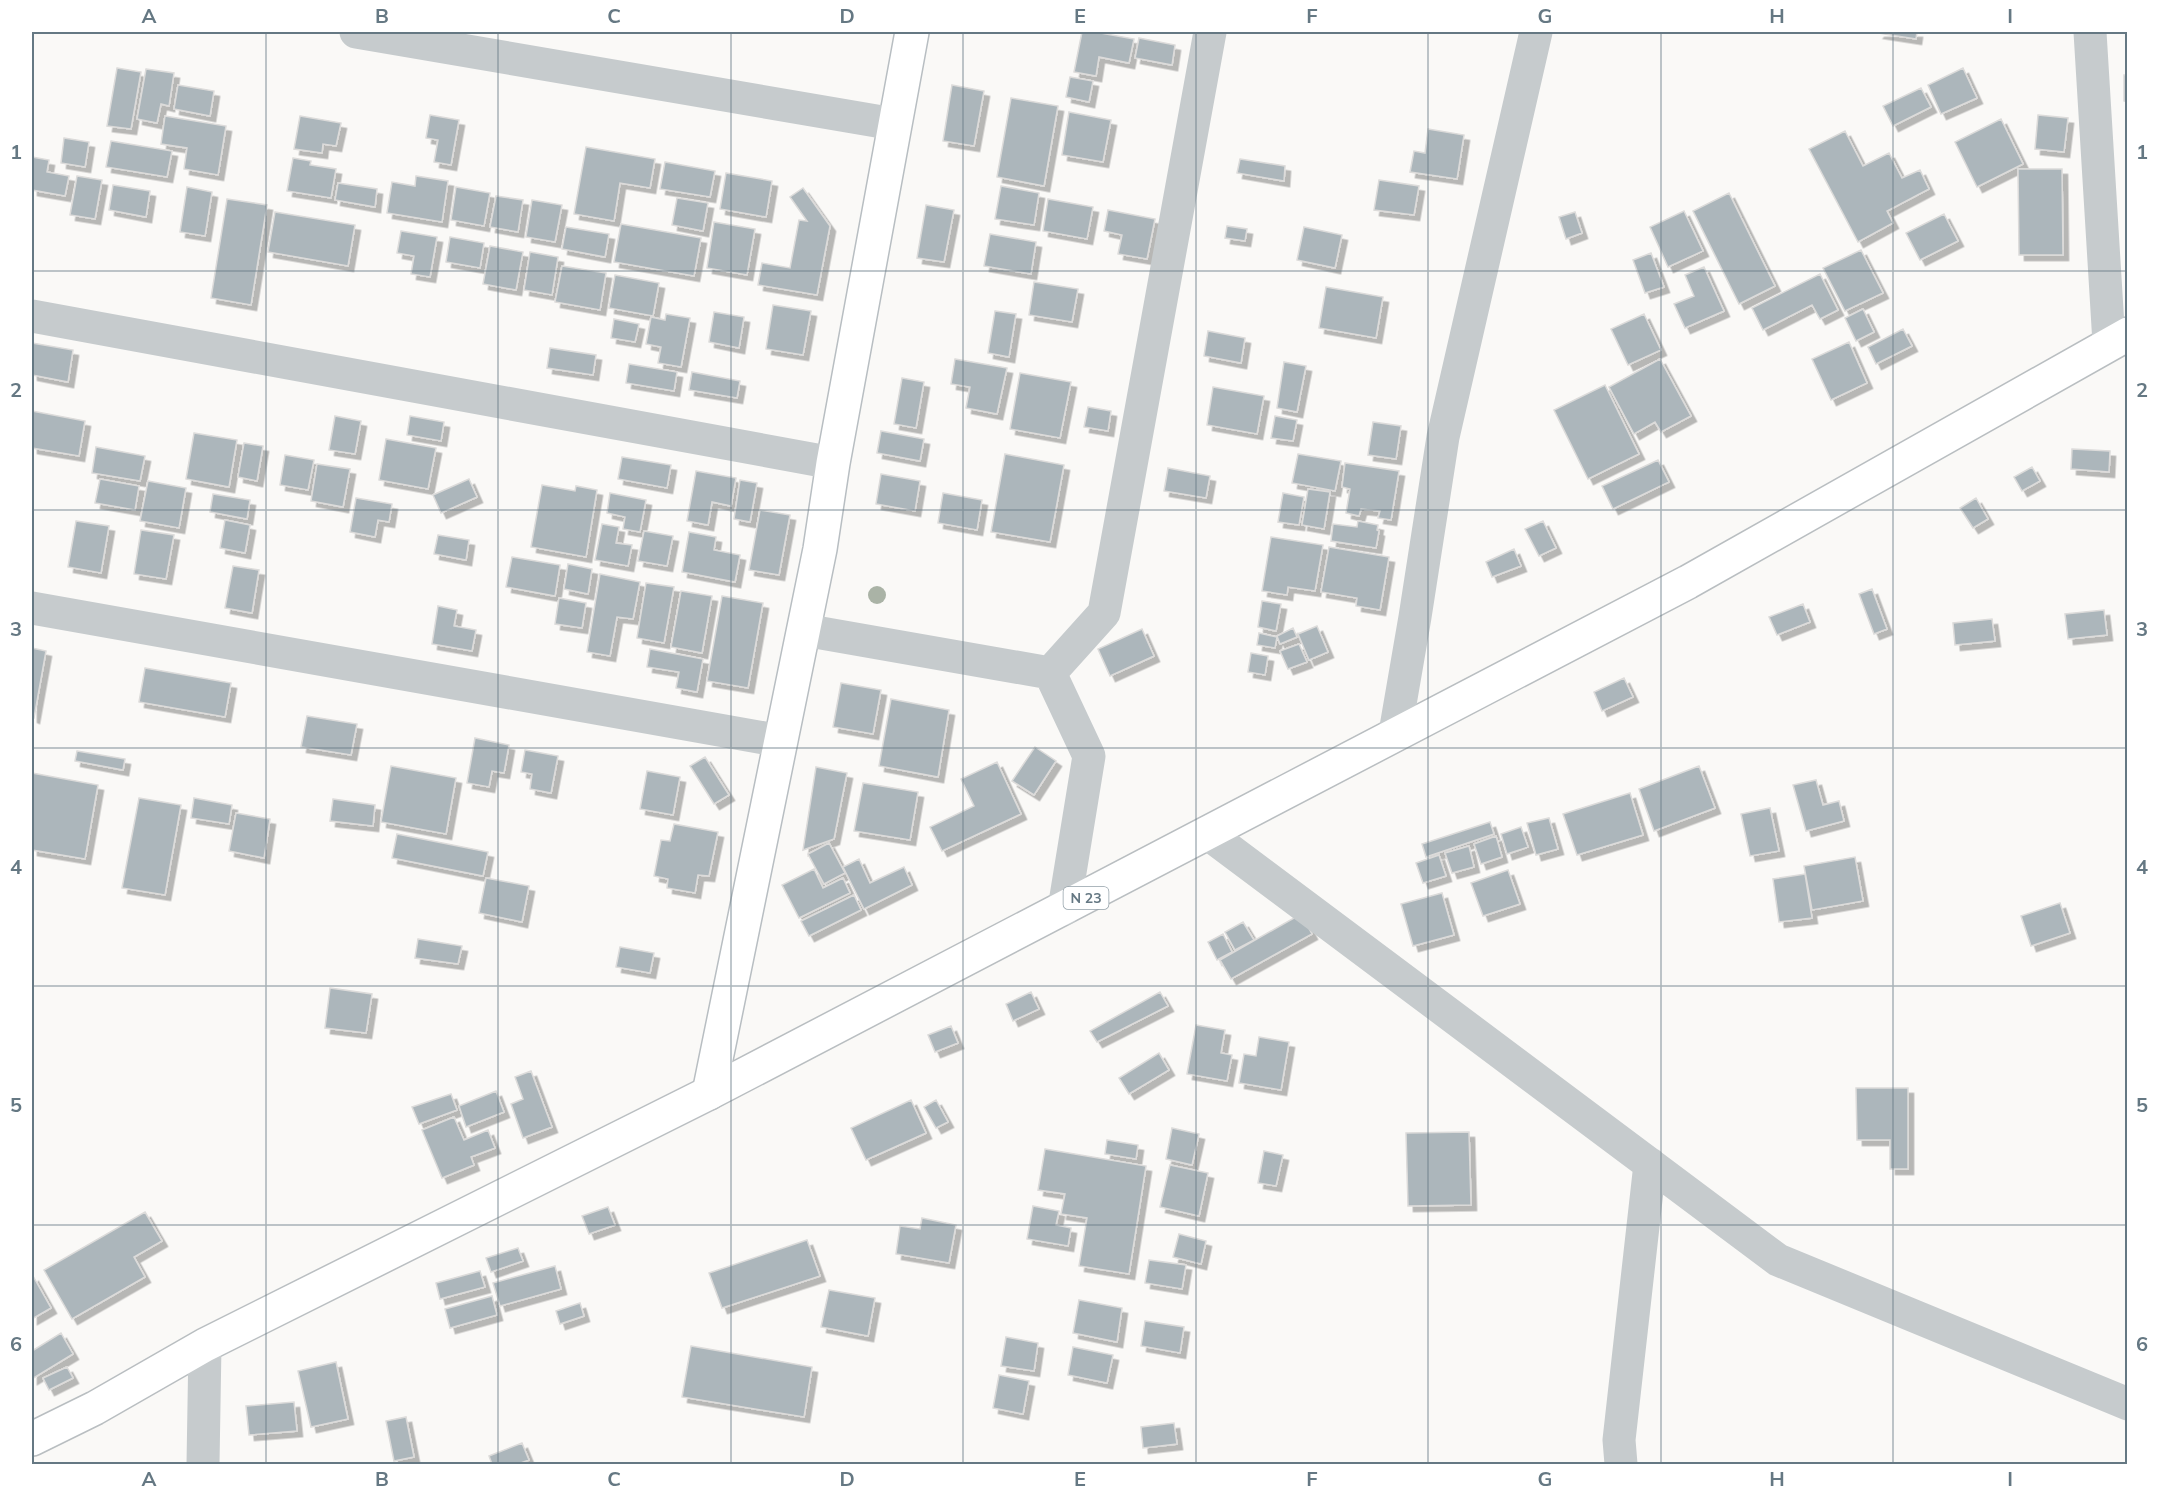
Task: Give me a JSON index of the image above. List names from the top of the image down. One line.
{"streets":{"main road":["N 23"]},"grid":{"columns":["A","B","C","D","E","F","G","H","I"],"rows":["1","2","3","4","5","6"]}}
